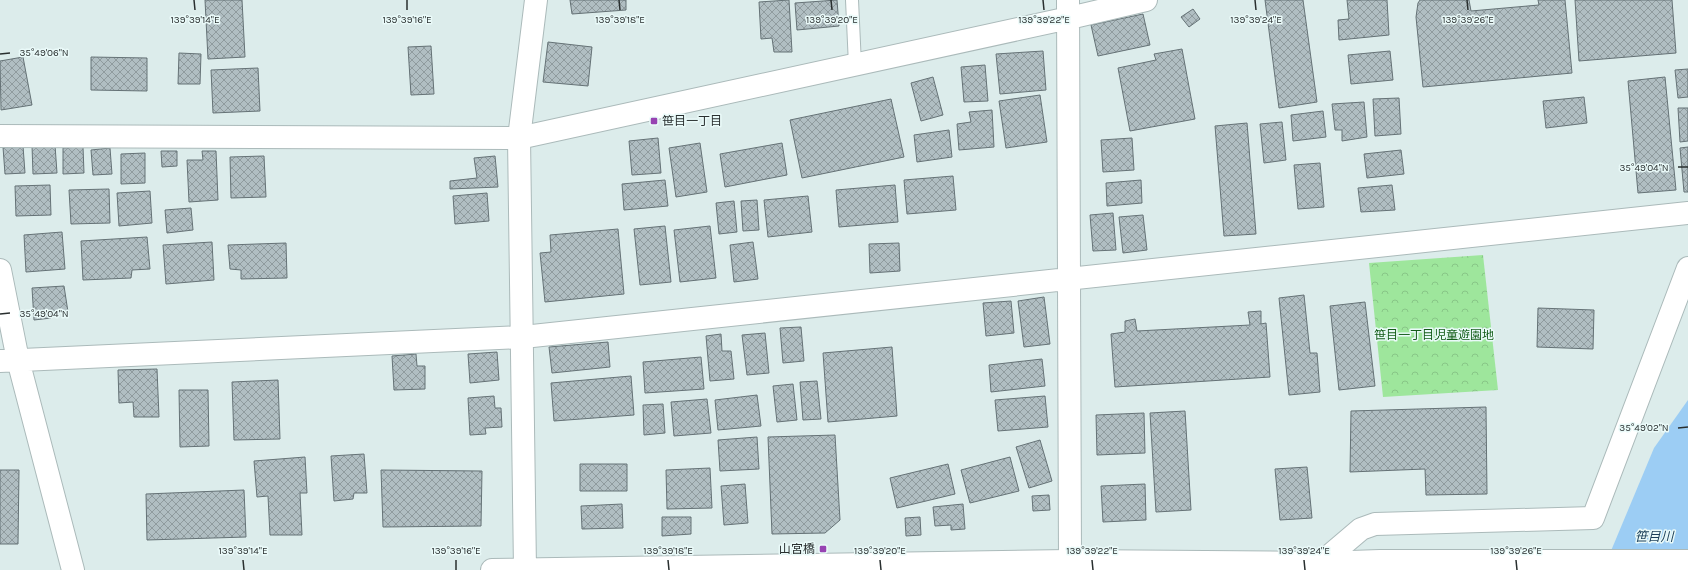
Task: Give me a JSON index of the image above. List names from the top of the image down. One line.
{"water":["笹目川"],"parks":["笹目一丁目児童遊園地"],"places":{"transit":["笹目一丁目","山宮橋"]},"coordinates":["139°39'14\"E","139°39'20\"E","139°39'26\"E","139°39'16\"E","139°39'18\"E","139°39'22\"E","139°39'24\"E","35°49'06\"N","35°49'04\"N","35°49'02\"N"]}
